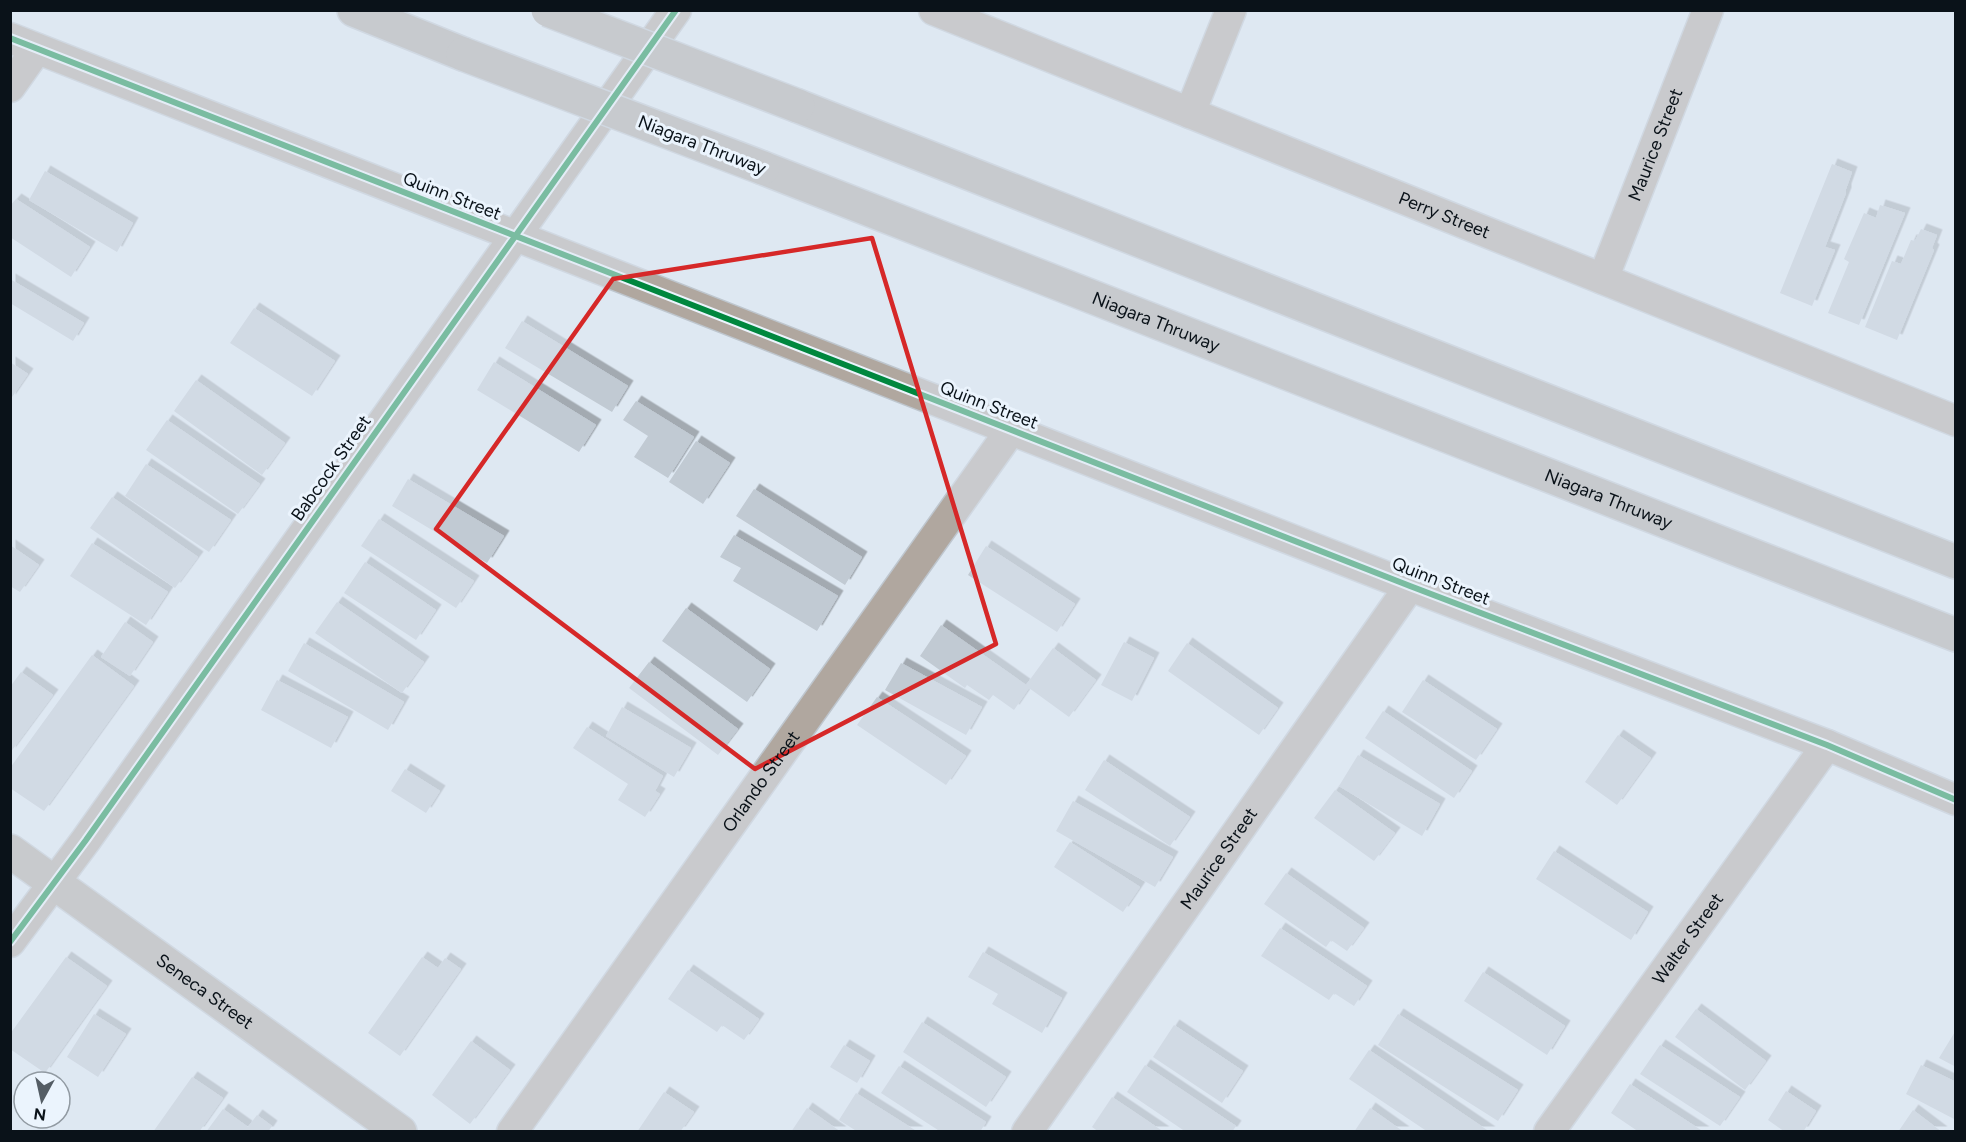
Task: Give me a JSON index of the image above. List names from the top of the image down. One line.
{"streets":{"highway":["Niagara Thruway"],"main road":["Seneca Street"],"street":["Maurice Street","Quinn Street","Perry Street","Babcock Street","Orlando Street","Walter Street"]},"crossings":[["Maurice Street","Quinn Street"],["Maurice Street","Perry Street"],["Quinn Street","Babcock Street"],["Quinn Street","Orlando Street"],["Quinn Street","Walter Street"],["Babcock Street","Seneca Street"]],"north":"bottom"}
